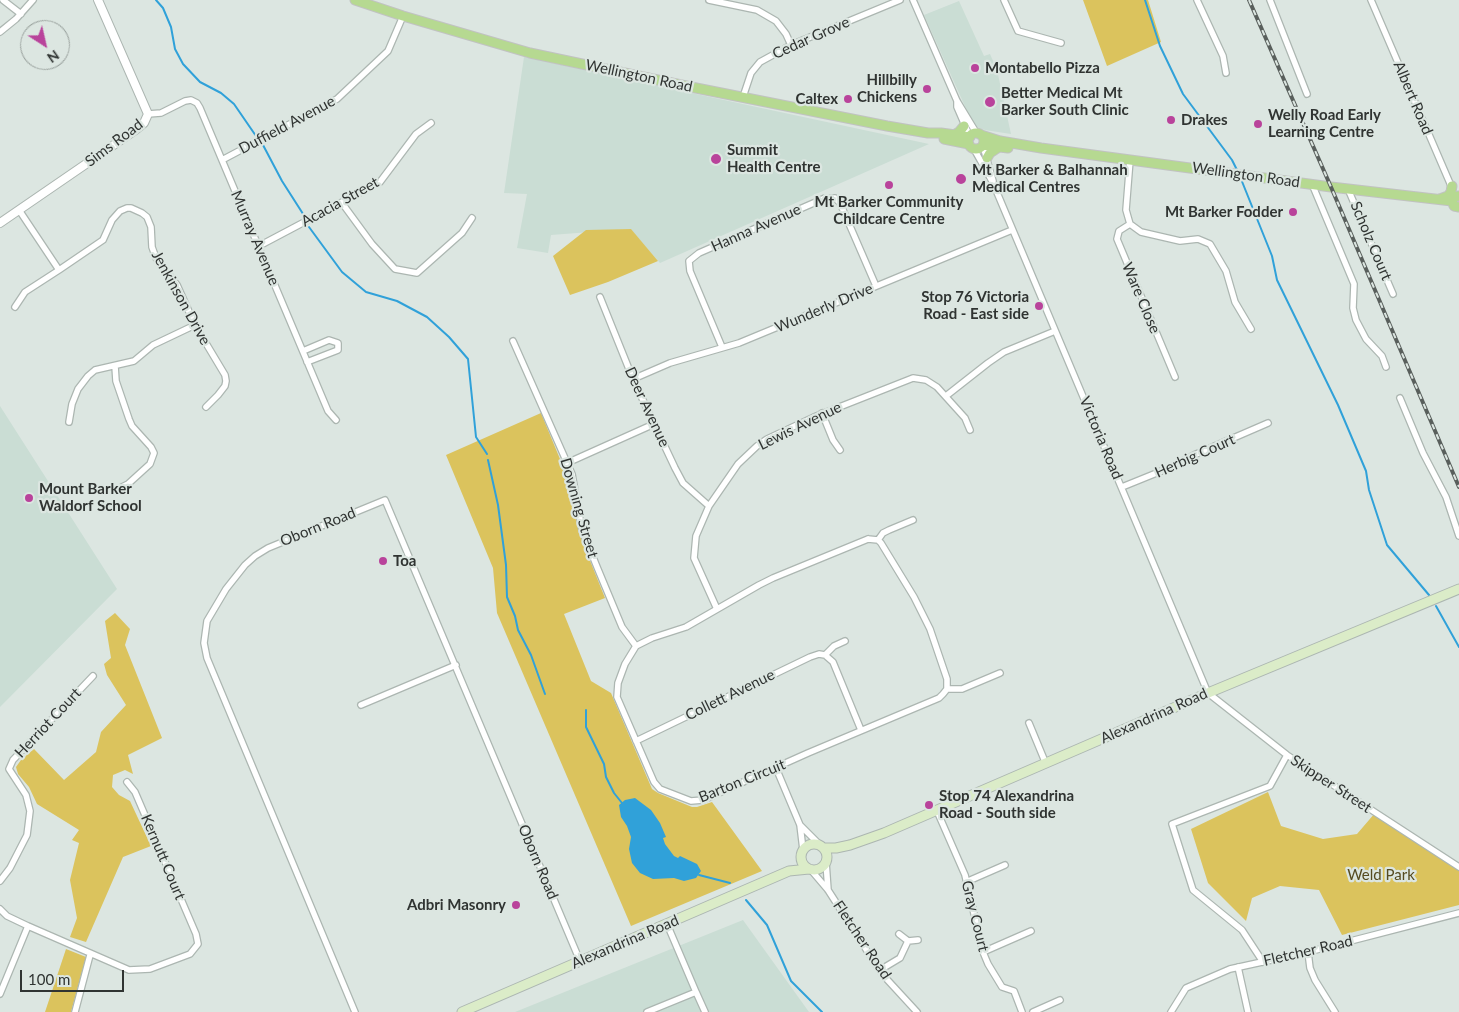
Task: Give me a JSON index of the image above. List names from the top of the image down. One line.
{"streets":{"main road":["Wellington Road","Alexandrina Road"],"street":["Cedar Grove","Albert Road","Duffield Avenue","Sims Road","Acacia Street","Hanna Avenue","Murray Avenue","Scholz Court","Jenkinson Drive","Ware Close","Wunderly Drive","Deer Avenue","Lewis Avenue","Victoria Road","Herbig Court","Downing Street","Oborn Road","Collett Avenue","Herriot Court","Barton Circuit","Skipper Street","Kernutt Court","Gray Court","Fletcher Road"]},"crossings":[["Cedar Grove","Wellington Road"],["Wellington Road","Albert Road"],["Wellington Road","Duffield Avenue"],["Wellington Road","Scholz Court"],["Wellington Road","Victoria Road"],["Duffield Avenue","Murray Avenue"],["Sims Road","Murray Avenue"],["Acacia Street","Murray Avenue"],["Hanna Avenue","Wunderly Drive"],["Wunderly Drive","Deer Avenue"],["Wunderly Drive","Victoria Road"],["Deer Avenue","Lewis Avenue"],["Victoria Road","Herbig Court"],["Victoria Road","Alexandrina Road"],["Victoria Road","Skipper Street"],["Downing Street","Barton Circuit"],["Oborn Road","Alexandrina Road"],["Collett Avenue","Barton Circuit"],["Alexandrina Road","Skipper Street"],["Alexandrina Road","Gray Court"],["Alexandrina Road","Fletcher Road"]],"parks":["Weld Park"],"places":["Montabello Pizza","Hillbilly Chickens","Caltex","Better Medical Mt Barker South Clinic","Drakes","Welly Road Early Learning Centre","Summit Health Centre","Mt Barker & Balhannah Medical Centres","Mt Barker Community Childcare Centre","Mt Barker Fodder","Stop 76 Victoria Road - East side","Mount Barker Waldorf School","Toa","Stop 74 Alexandrina Road - South side","Adbri Masonry"],"scale_bar":"100 m","north":"bottom right"}
